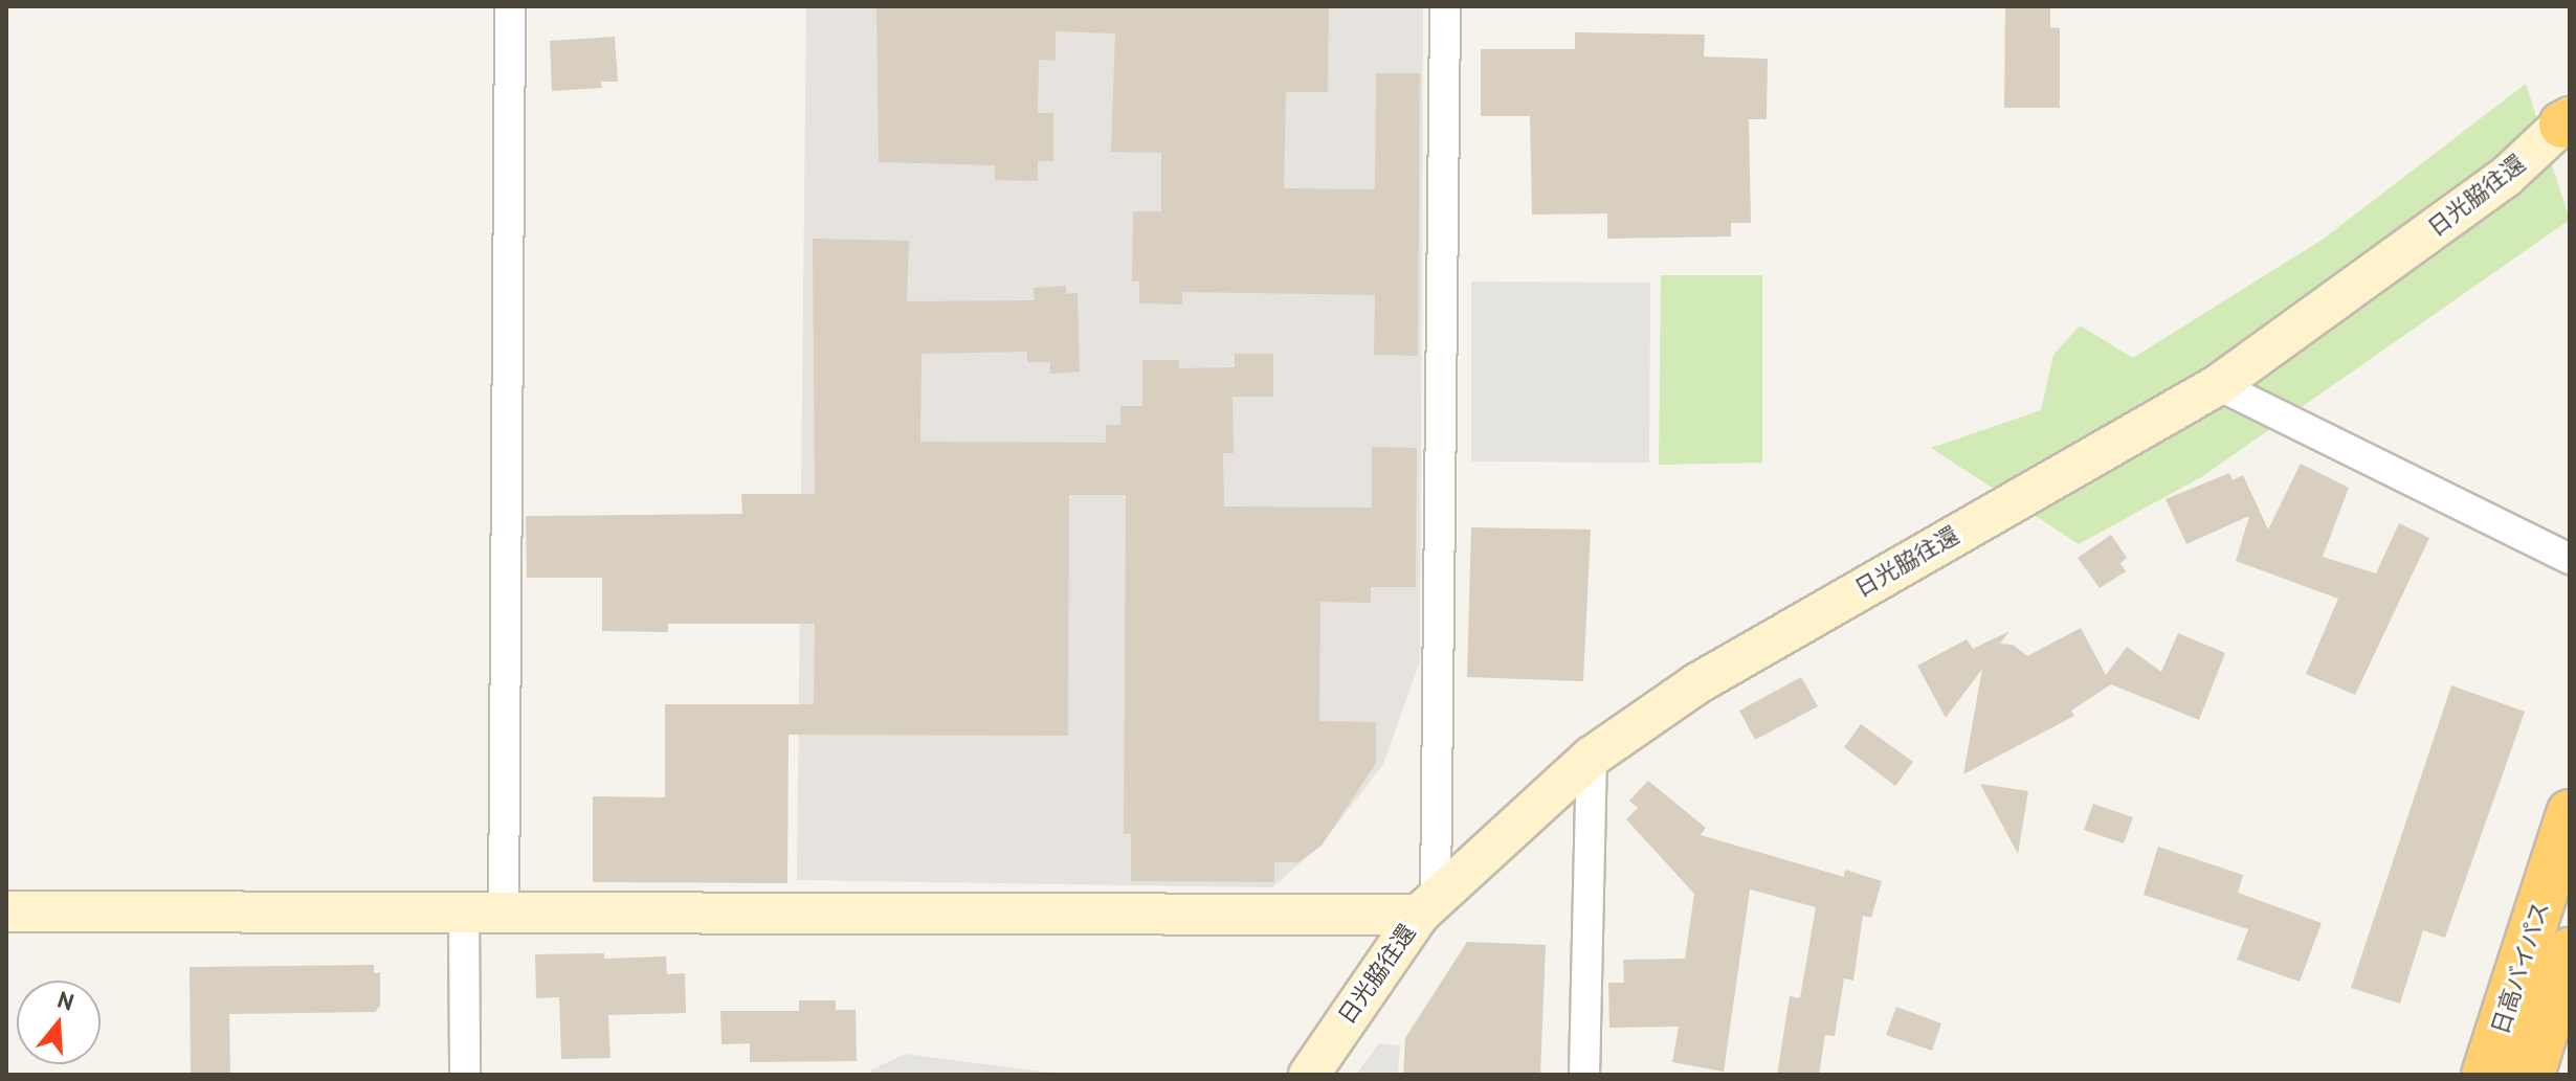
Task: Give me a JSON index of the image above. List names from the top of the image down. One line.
{"streets":{"highway":["日高バイパス"],"street":["日光脇往還"]},"north":"top"}
